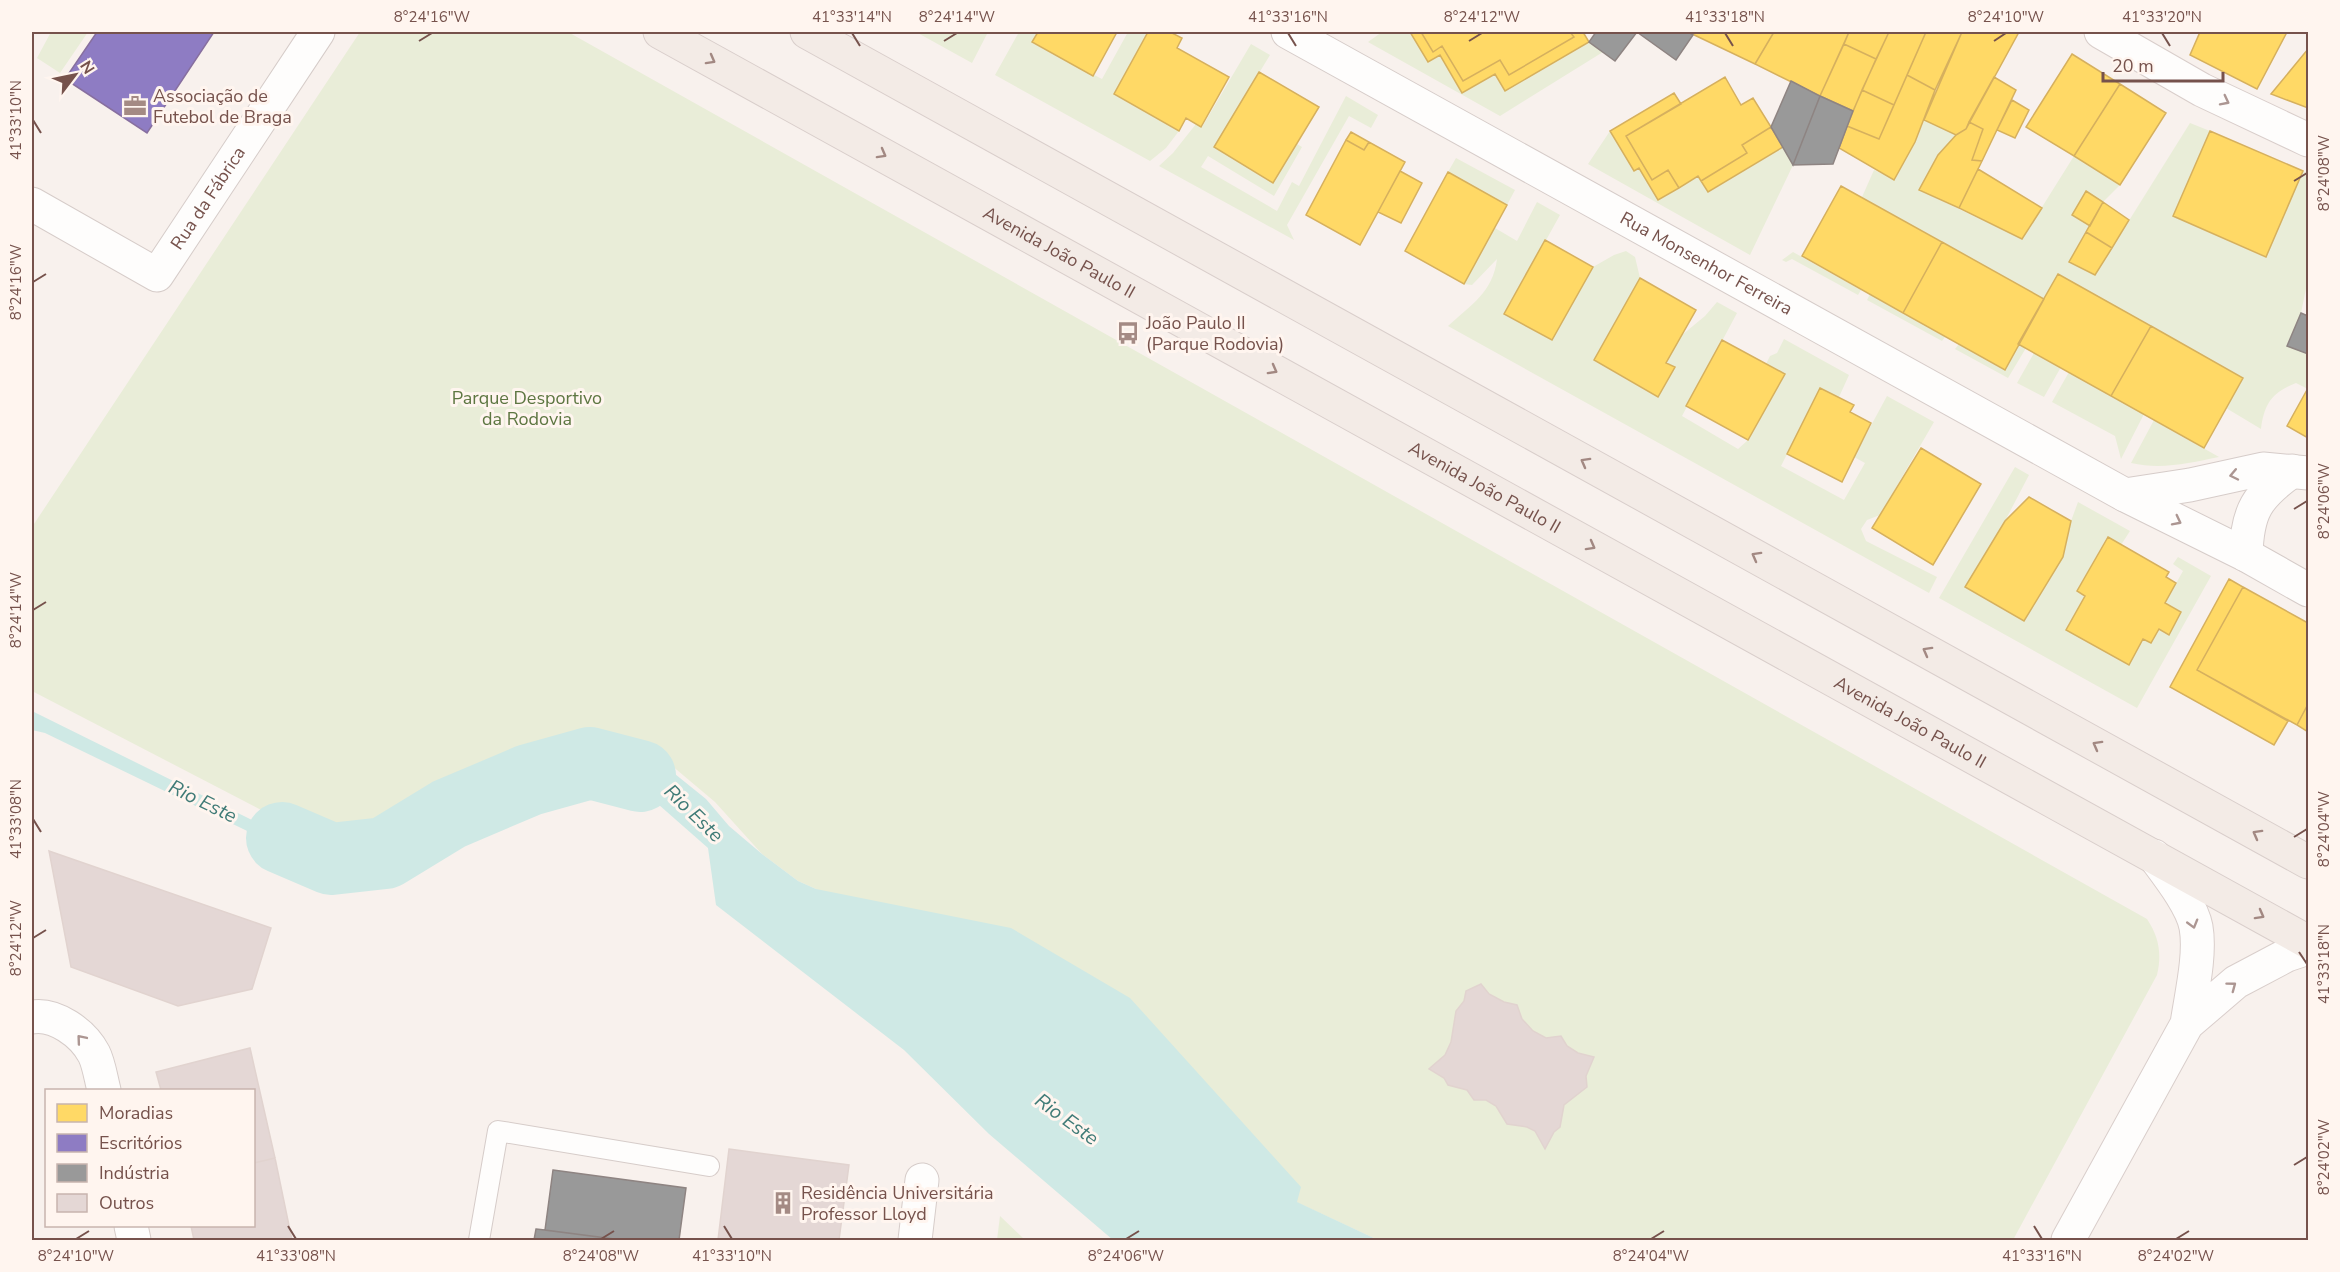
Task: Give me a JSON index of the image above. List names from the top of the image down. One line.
{"streets":{"main road":["Avenida João Paulo II"],"street":["Rua da Fábrica","Rua Monsenhor Ferreira"]},"water":["Rio Este"],"parks":["Parque Desportivo da Rodovia"],"places":{"office":["Associação de Futebol de Braga"],"bus stop":["João Paulo II (Parque Rodovia)"],"building":["Residência Universitária Professor Lloyd"]},"legend":["Moradias","Escritórios","Indústria","Outros"],"scale_bar":"20 m","north":"top right","coordinates":["8°24'16\"W","41°33'14\"N","8°24'14\"W","41°33'16\"N","8°24'12\"W","41°33'18\"N","8°24'10\"W","41°33'20\"N","41°33'10\"N","8°24'08\"W","8°24'06\"W","41°33'08\"N","8°24'04\"W","8°24'02\"W"]}
